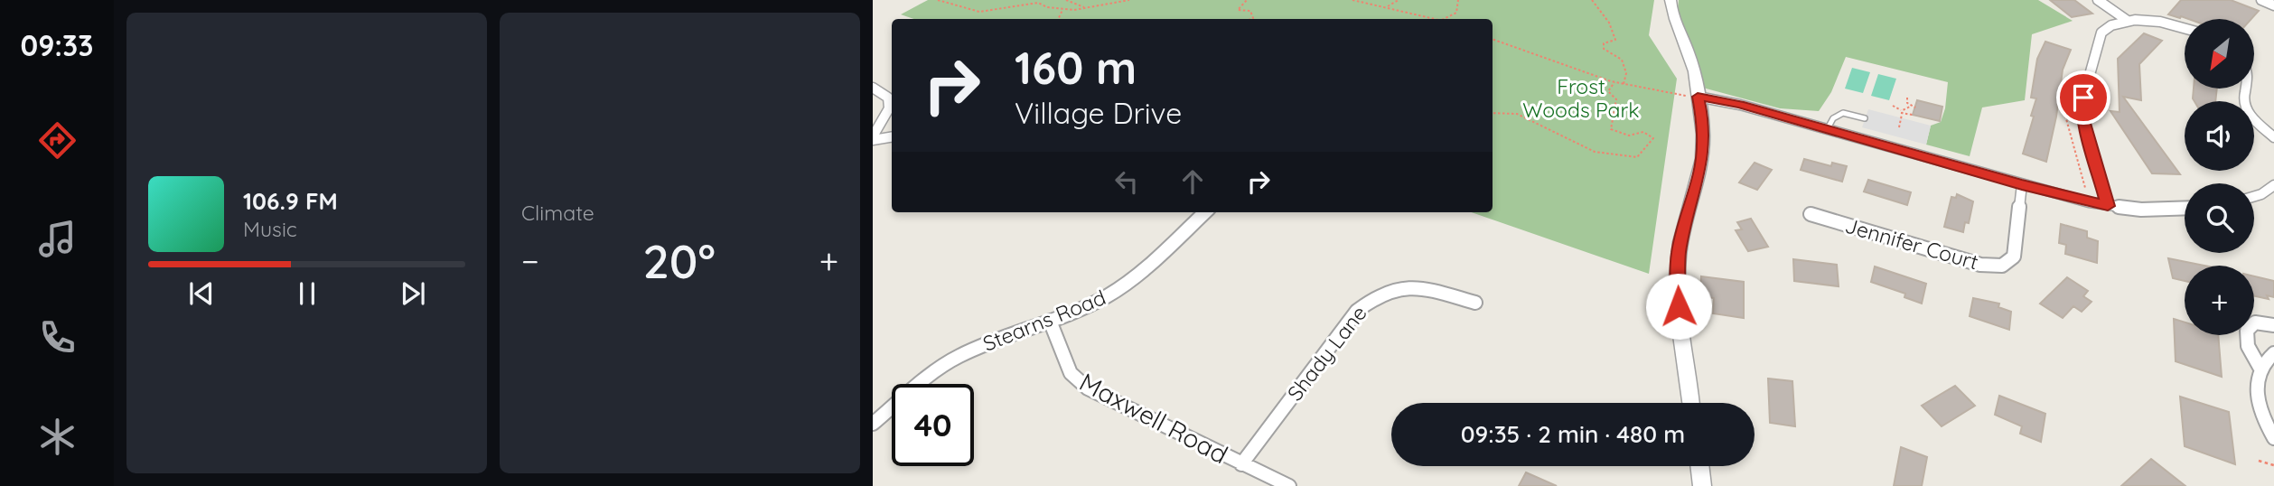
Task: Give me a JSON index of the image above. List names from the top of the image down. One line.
{"streets":{"street":["Jennifer Court","Stearns Road","Shady Lane","Maxwell Road"]},"crossings":[["Stearns Road","Maxwell Road"],["Shady Lane","Maxwell Road"]],"parks":["Frost Woods Park"],"north":"bottom left","page":{"tabs":"09:33","tile":"Climate","map_buttons":"+","turn":["160 m","Village Drive"],"song":["106.9 FM","Music"],"heat":["−","20°","+"],"limit":"40","trip":"09:35 · 2 min · 480 m"}}
